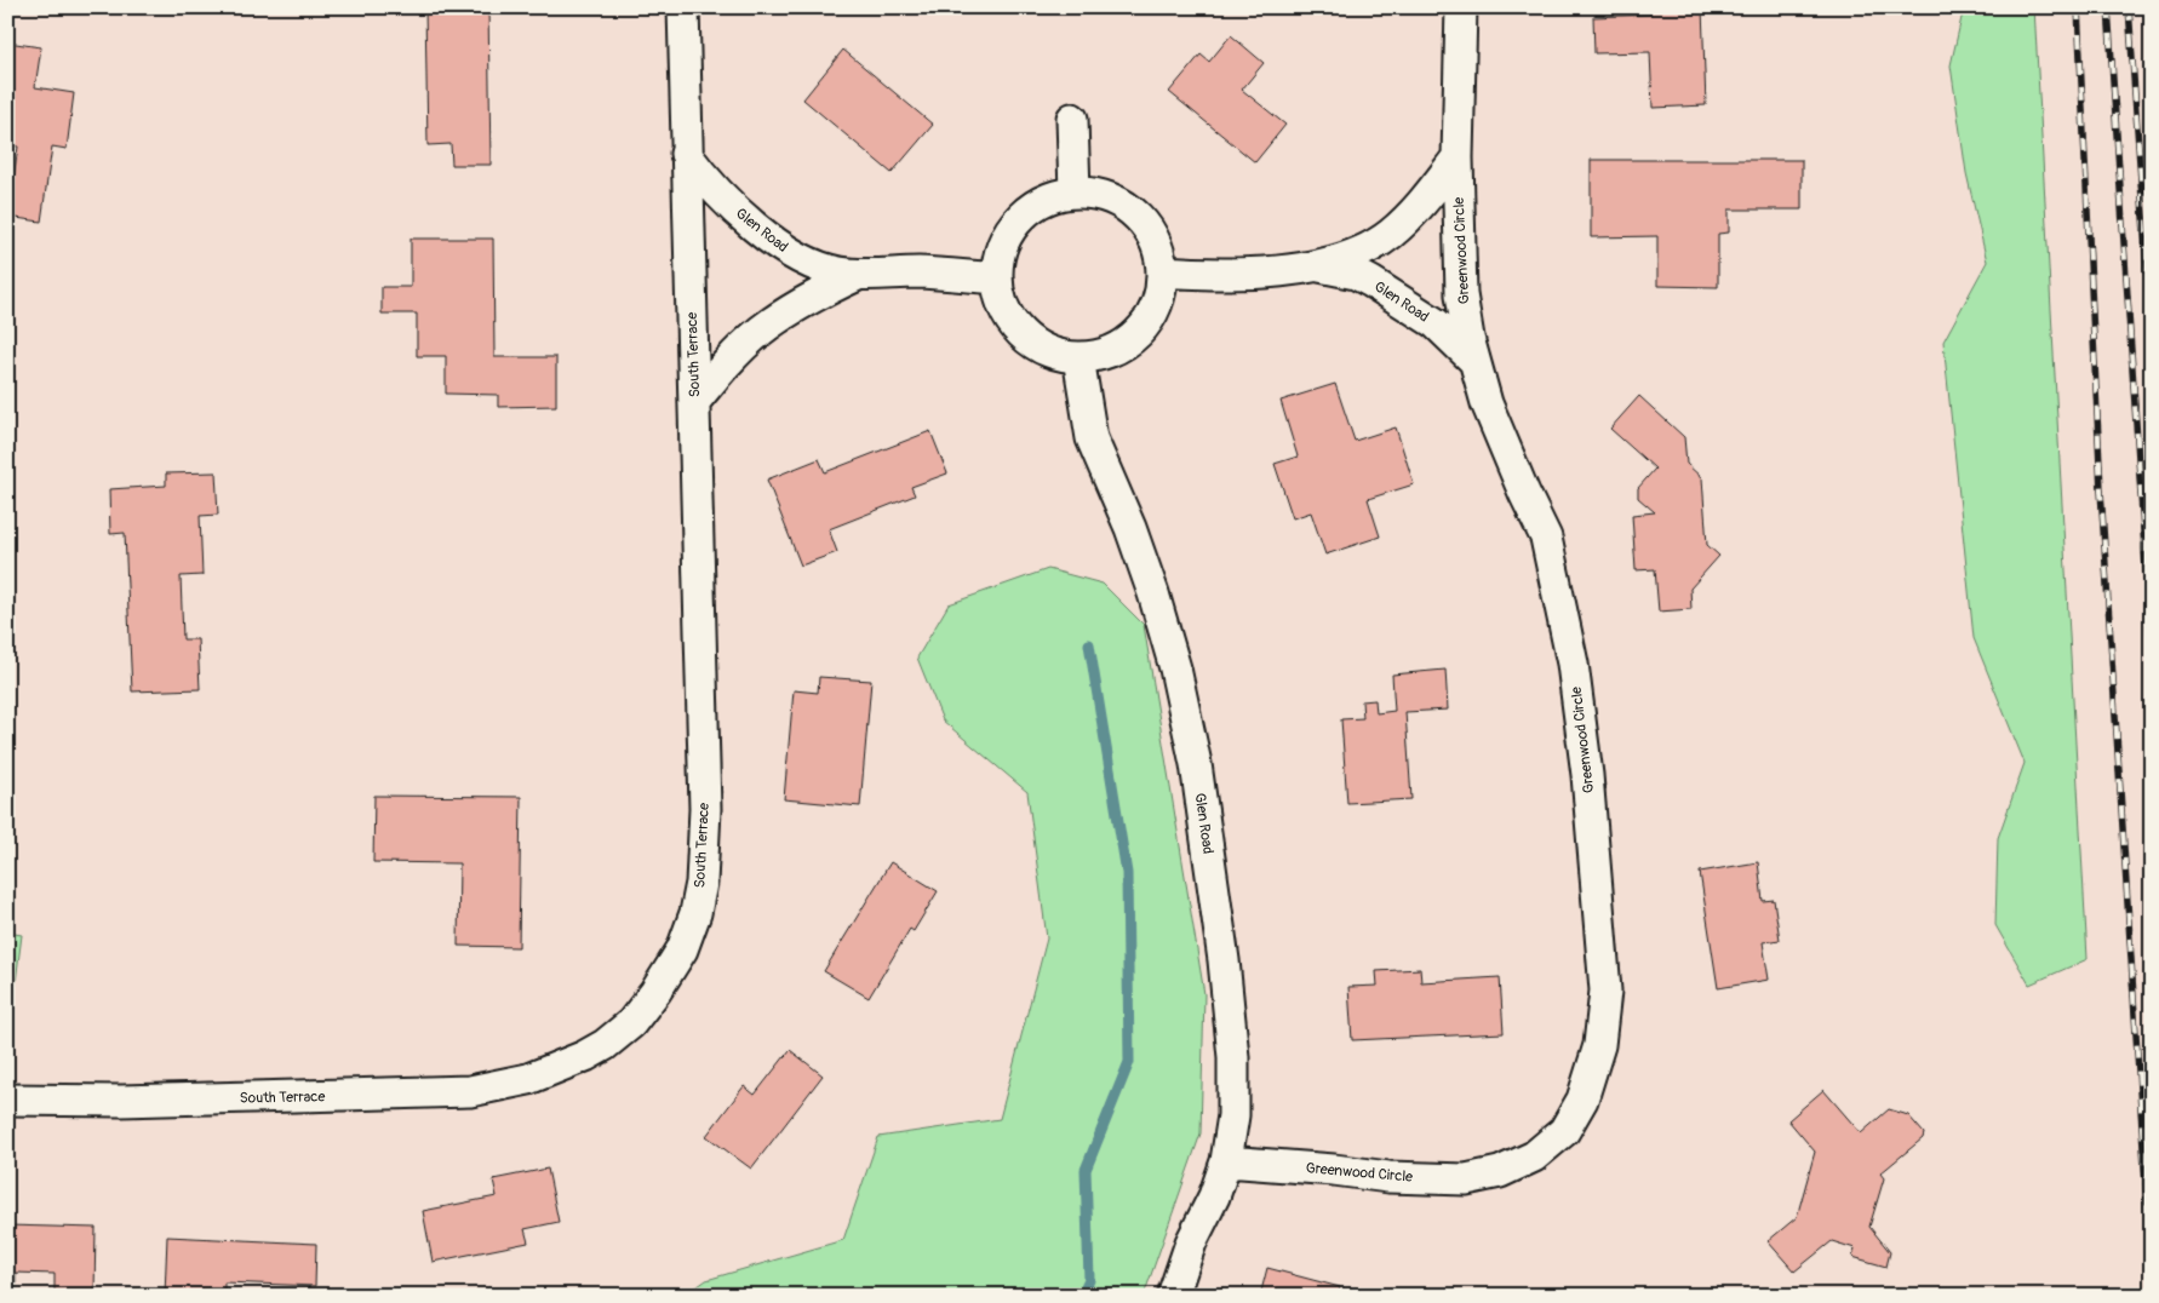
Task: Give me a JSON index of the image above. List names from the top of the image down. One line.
{"streets":{"street":["Glen Road","Greenwood Circle","South Terrace"]},"crossings":[["Glen Road","Greenwood Circle"],["Glen Road","South Terrace"]]}
